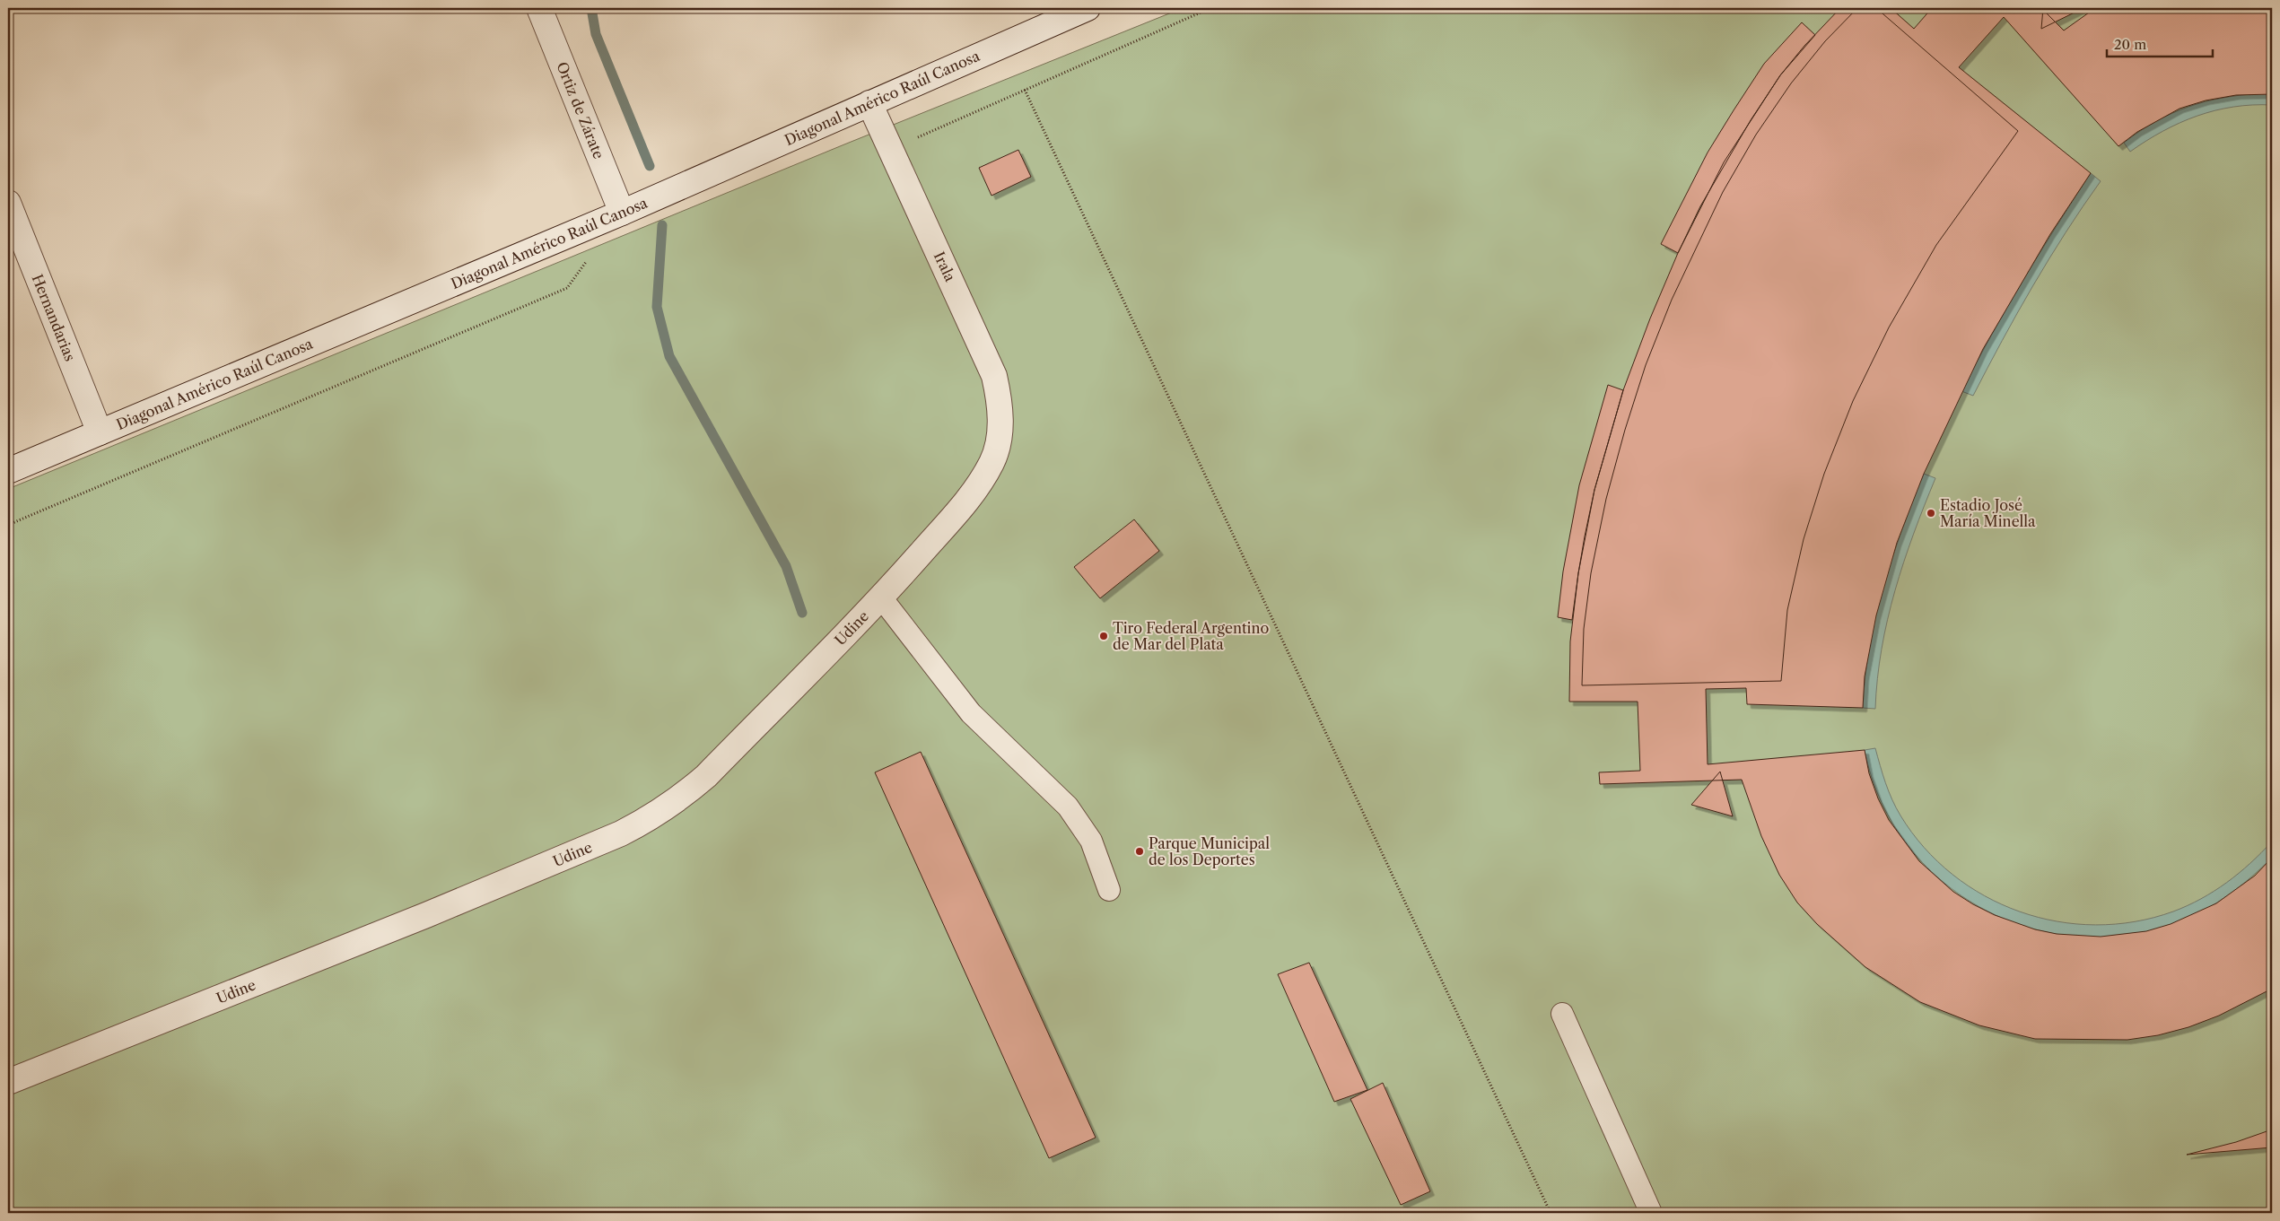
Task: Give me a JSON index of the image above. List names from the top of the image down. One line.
{"streets":{"street":["Diagonal Américo Raúl Canosa","Ortiz de Zárate","Irala","Hernandarias","Udine"]},"crossings":[["Diagonal Américo Raúl Canosa","Ortiz de Zárate"],["Diagonal Américo Raúl Canosa","Irala"],["Diagonal Américo Raúl Canosa","Hernandarias"],["Irala","Udine"]],"places":["Estadio José María Minella","Tiro Federal Argentino de Mar del Plata","Parque Municipal de los Deportes"],"scale_bar":"20 m"}
